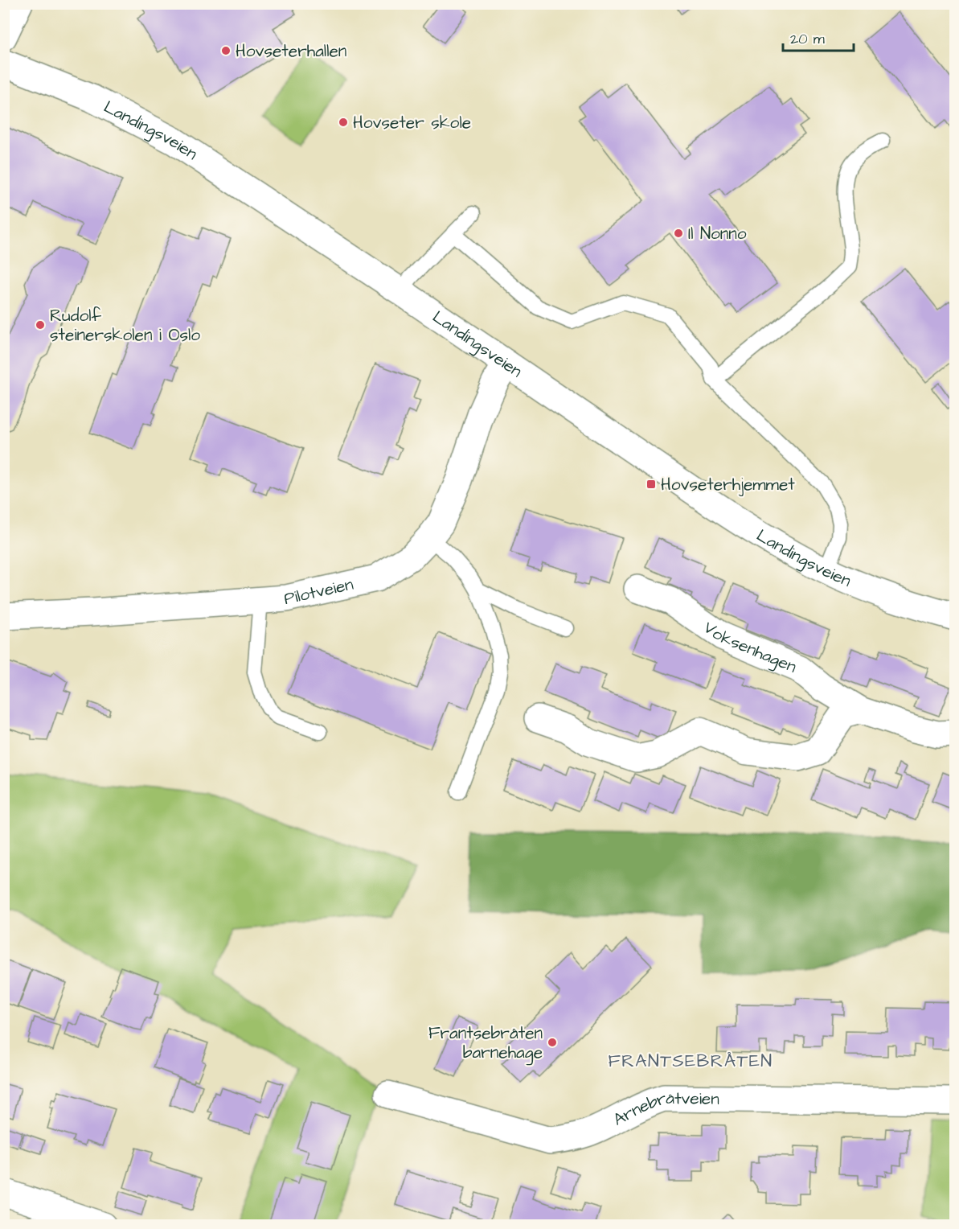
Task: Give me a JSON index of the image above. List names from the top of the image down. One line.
{"streets":{"street":["Landingsveien","Pilotveien","Voksenhagen","Arnebråtveien"]},"crossings":[["Landingsveien","Pilotveien"]],"districts":["FRANTSEBRÅTEN"],"places":{"other":["Hovseterhallen","Hovseter skole","Il Nonno","Rudolf steinerskolen i Oslo","Frantsebråten barnehage"],"transit":["Hovseterhjemmet"]},"scale_bar":"20 m"}
